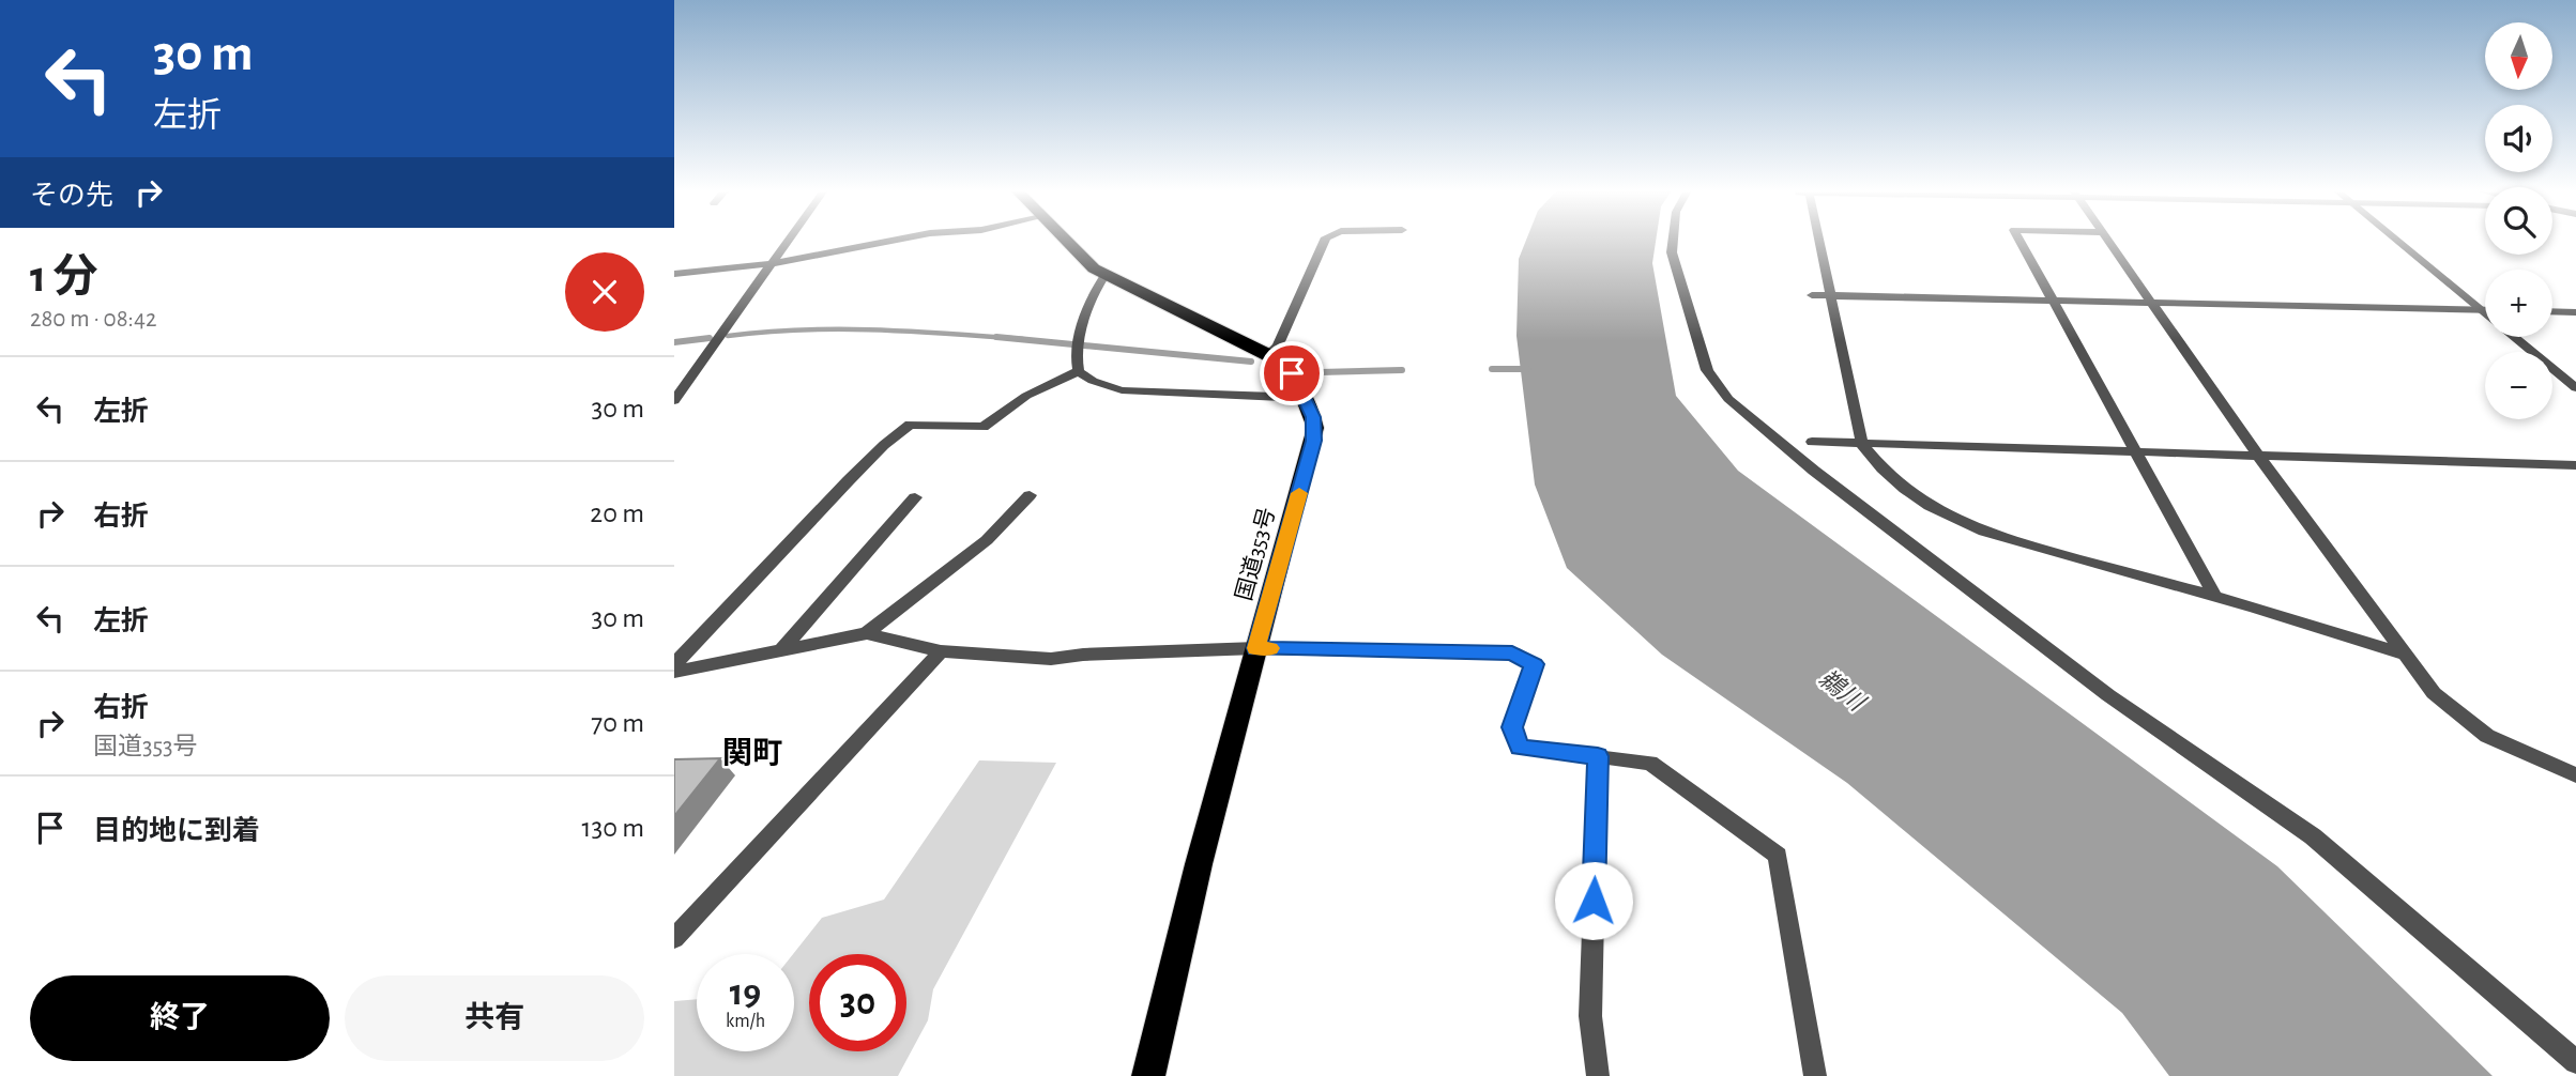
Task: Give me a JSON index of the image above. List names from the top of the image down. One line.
{"streets":{"highway":["国道353号"]},"districts":["関町"],"water":["鵜川"],"north":"bottom","page":{"turn":["30 m","左折"],"map_buttons":["+","−"],"then":"その先","heading":["1 分","280 m · 08:42"],"list":[{"name":"左折","value":"30 m"},{"name":"右折","value":"20 m"},{"name":"左折","value":"30 m"},{"name":"右折","note":"国道353号","value":"70 m"},{"name":"目的地に到着","value":"130 m"}],"speed":"19 km/h","limit":"30","buttons":["終了","共有"]}}
